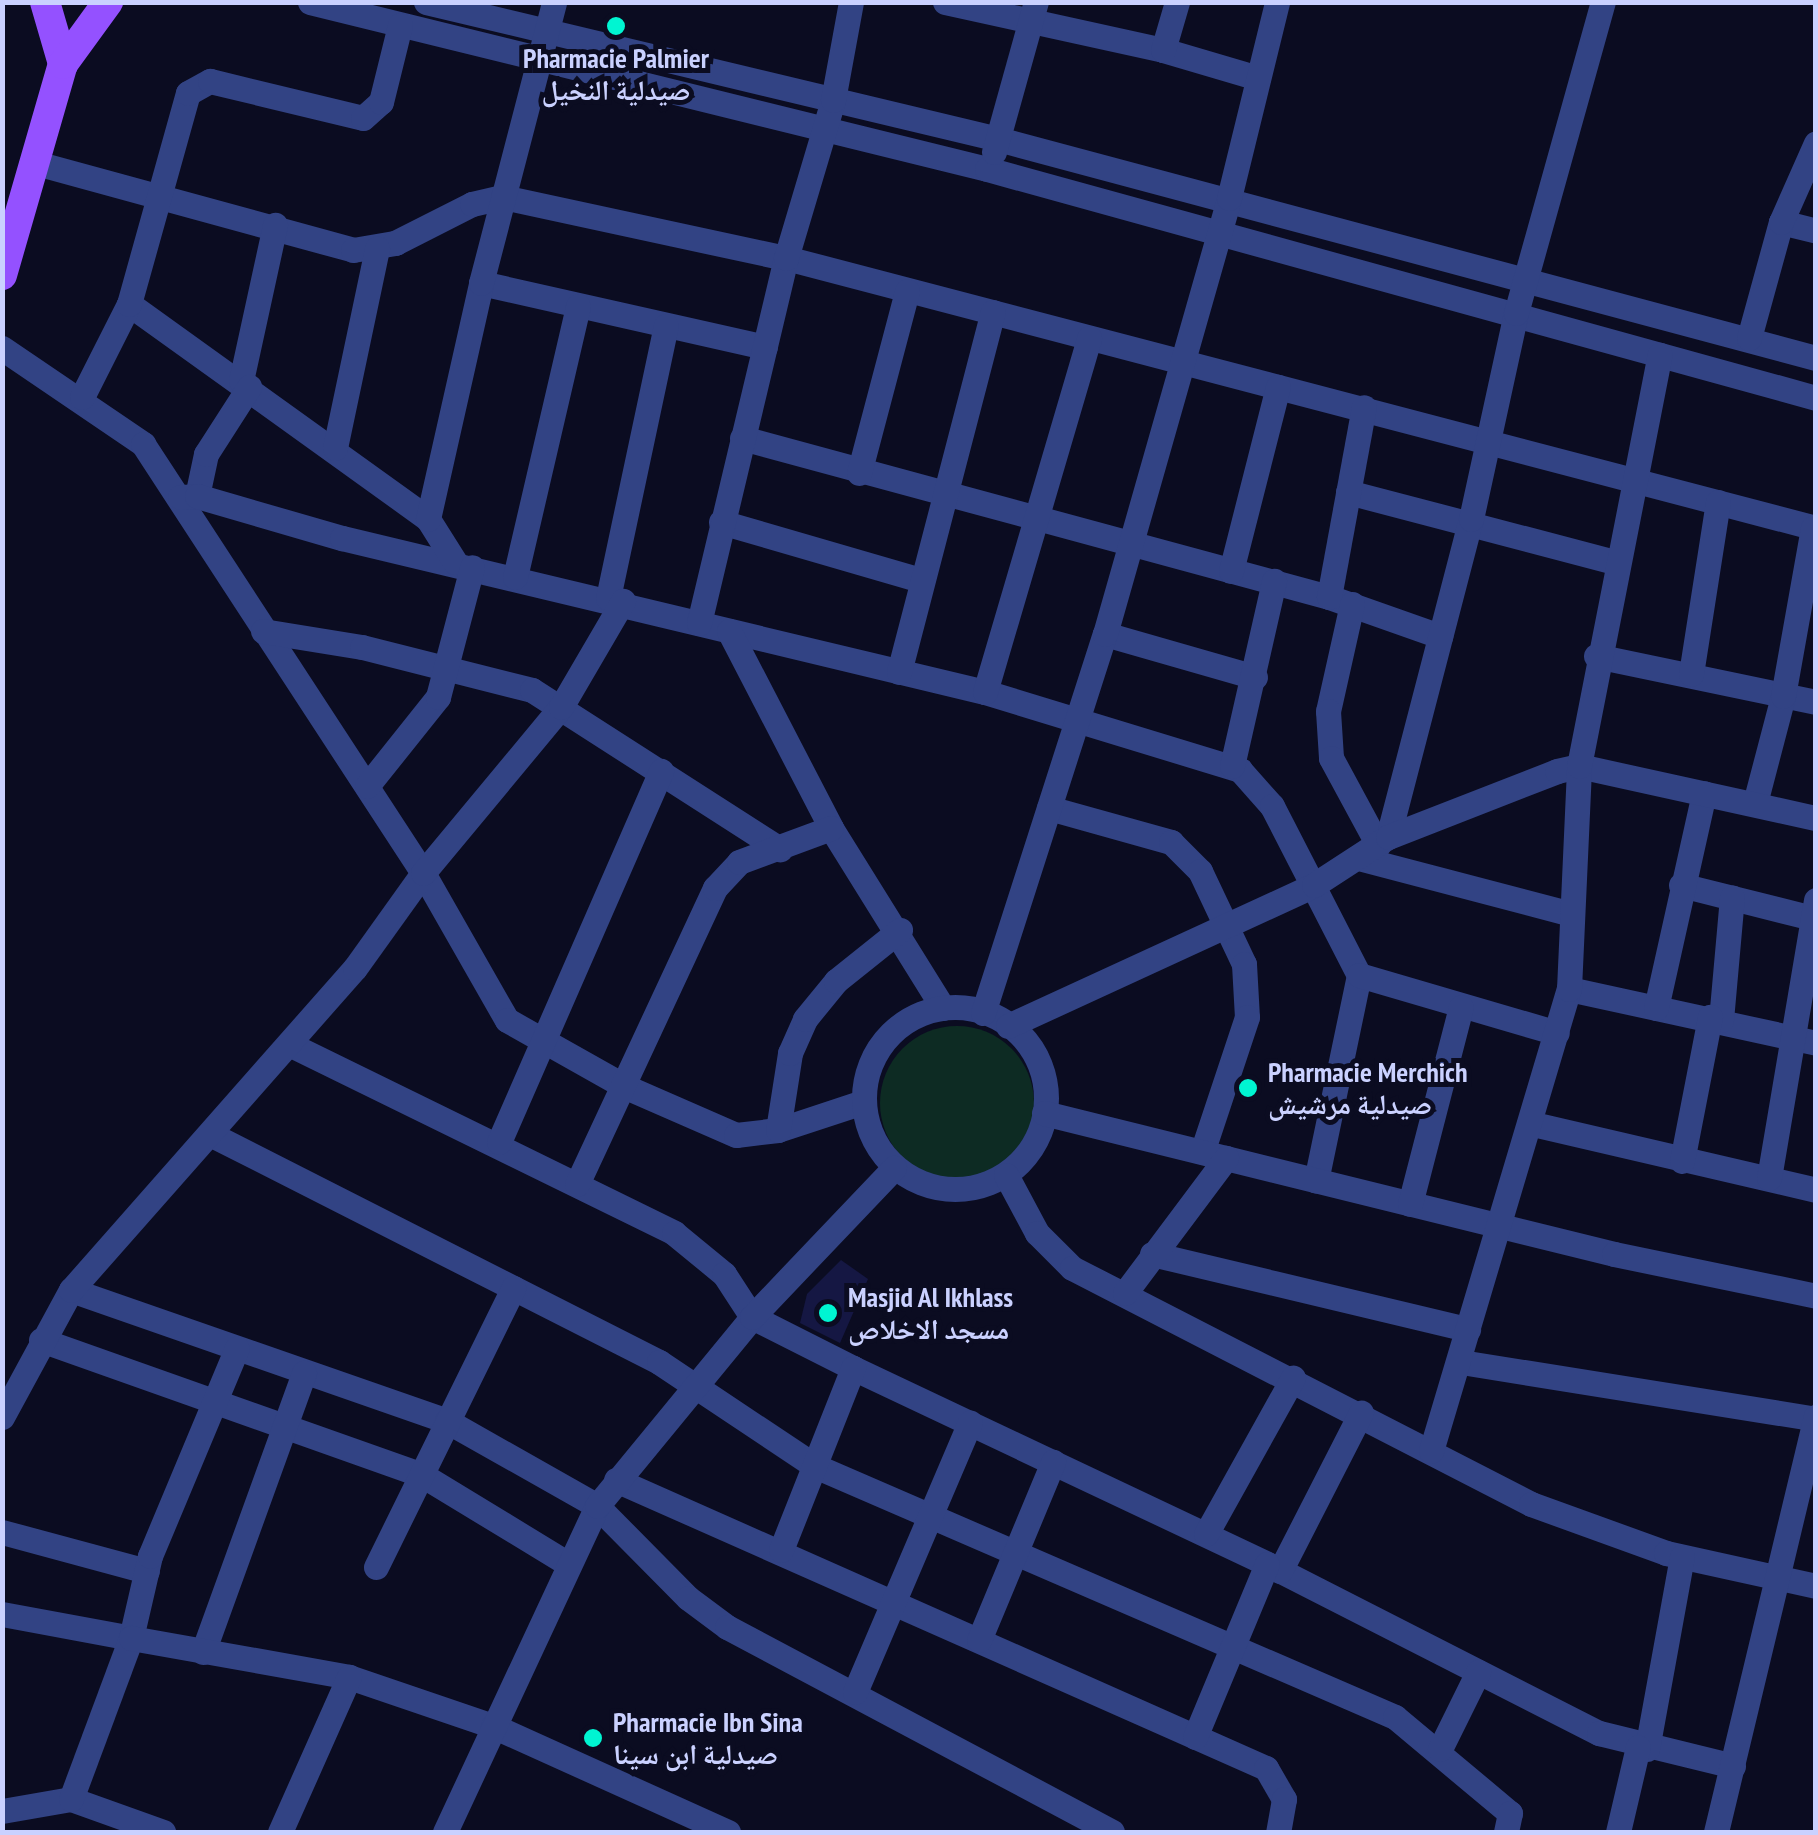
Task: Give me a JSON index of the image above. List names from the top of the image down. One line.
{"places":["Pharmacie Palmier صيدلية النخيل","Pharmacie Merchich صيدلية مرشيش","Masjid Al Ikhlass مسجد الاخلاص","Pharmacie Ibn Sina صيدلية ابن سينا"]}
